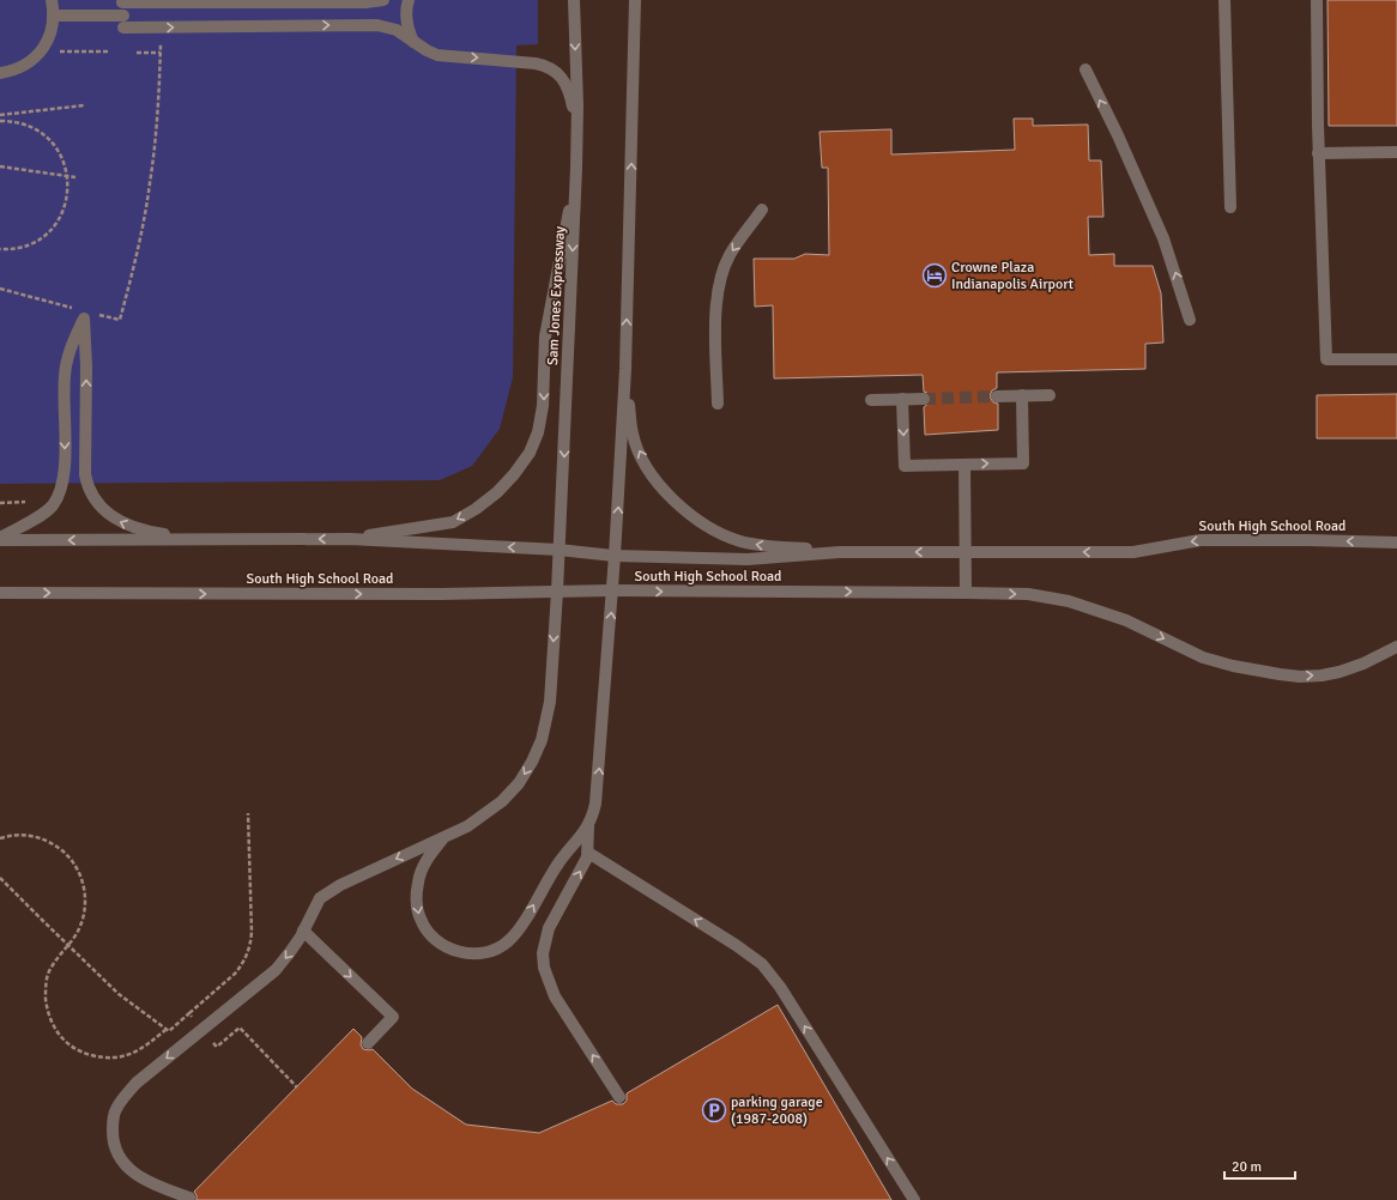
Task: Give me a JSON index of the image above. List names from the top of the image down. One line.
{"streets":{"street":["Sam Jones Expressway","South High School Road"]},"crossings":[["Sam Jones Expressway","South High School Road"]],"places":{"hotel":["Crowne Plaza Indianapolis Airport"],"parking":["parking garage (1987-2008)"]},"scale_bar":"20 m"}
